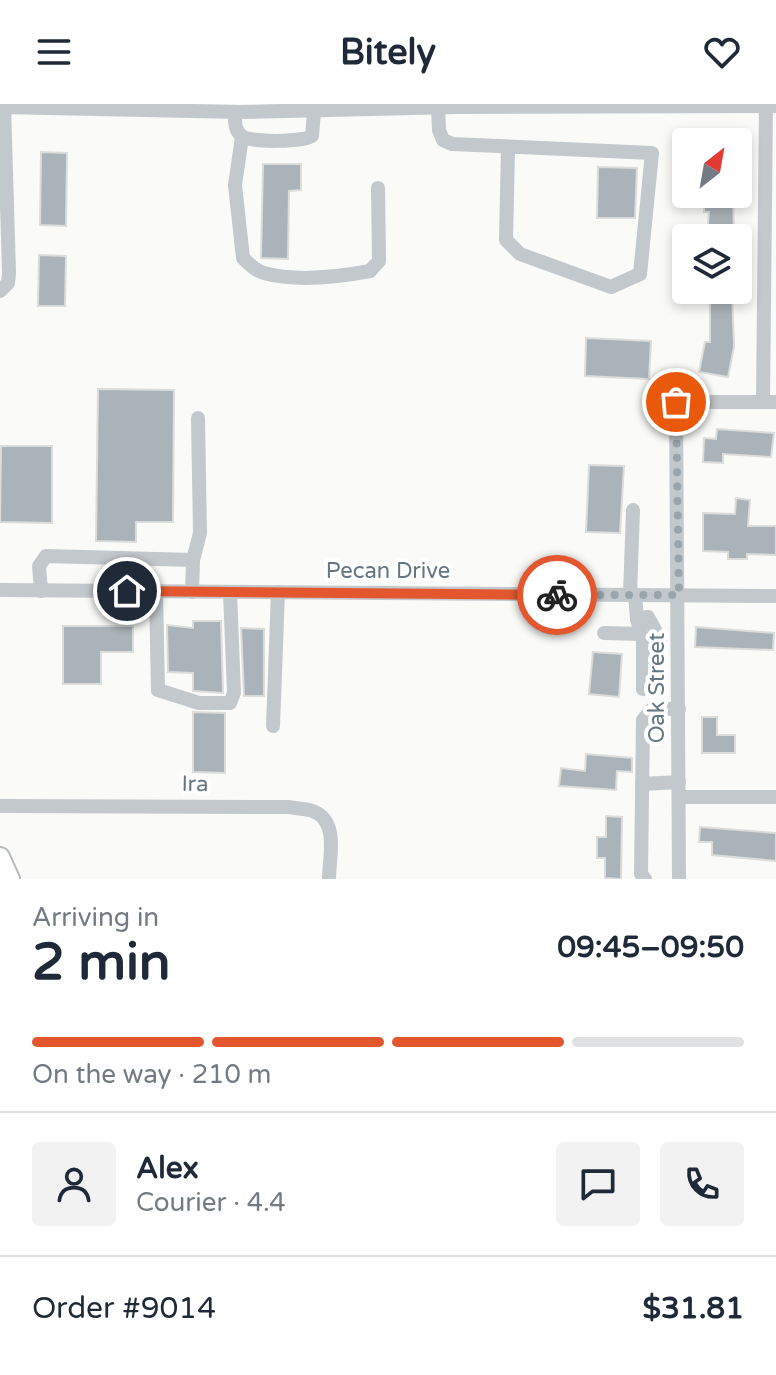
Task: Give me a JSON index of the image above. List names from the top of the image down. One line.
{"streets":{"street":["Pecan Drive","Oak Street","Ira"]},"crossings":[["Pecan Drive","Oak Street"]],"north":"top right","page":{"header":"Bitely","heading":["2 min","Arriving in","09:45–09:50"],"panel":["Alex","Courier · 4.4","Order #9014","$31.81"],"bar":"On the way · 210 m"}}
